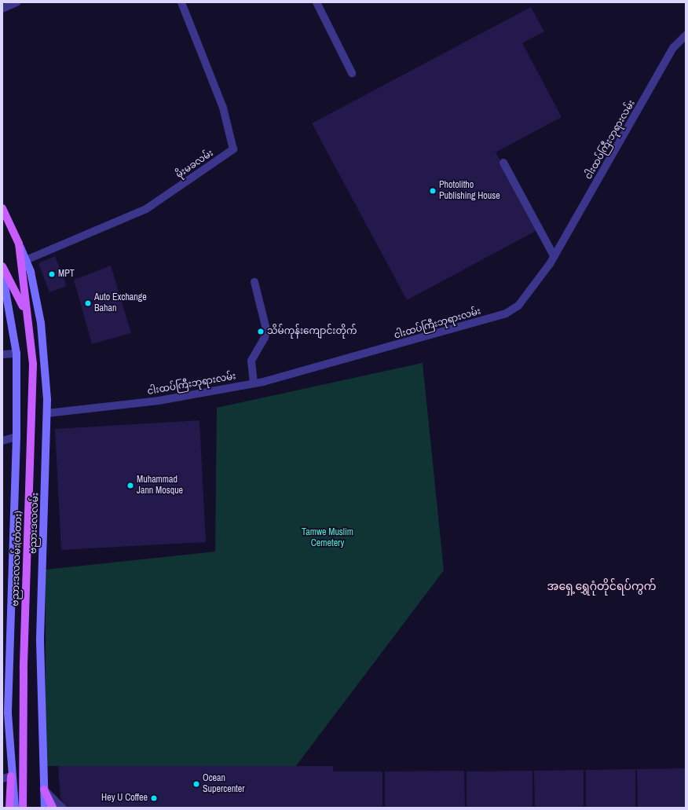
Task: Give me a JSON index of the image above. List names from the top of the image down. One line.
{"streets":{"main road":["ဗညားဒလလမ်း","ဗညားဒလလမ်း(တံတား)"],"street":["ငါးထပ်ကြီးဘုရားလမ်း","မိုးမခလမ်း"]},"crossings":[["ငါးထပ်ကြီးဘုရားလမ်း","ဗညားဒလလမ်း"],["မိုးမခလမ်း","ဗညားဒလလမ်း"],["ဗညားဒလလမ်း","ဗညားဒလလမ်း(တံတား)"]],"districts":["အရှေ့ရွှေဂုံတိုင်ရပ်ကွက်"],"parks":["Tamwe Muslim Cemetery"],"places":["Photolitho Publishing House","MPT","Auto Exchange Bahan","သိမ်ကုန်းကျောင်းတိုက်","Muhammad Jann Mosque","Ocean Supercenter","Hey U Coffee"]}
